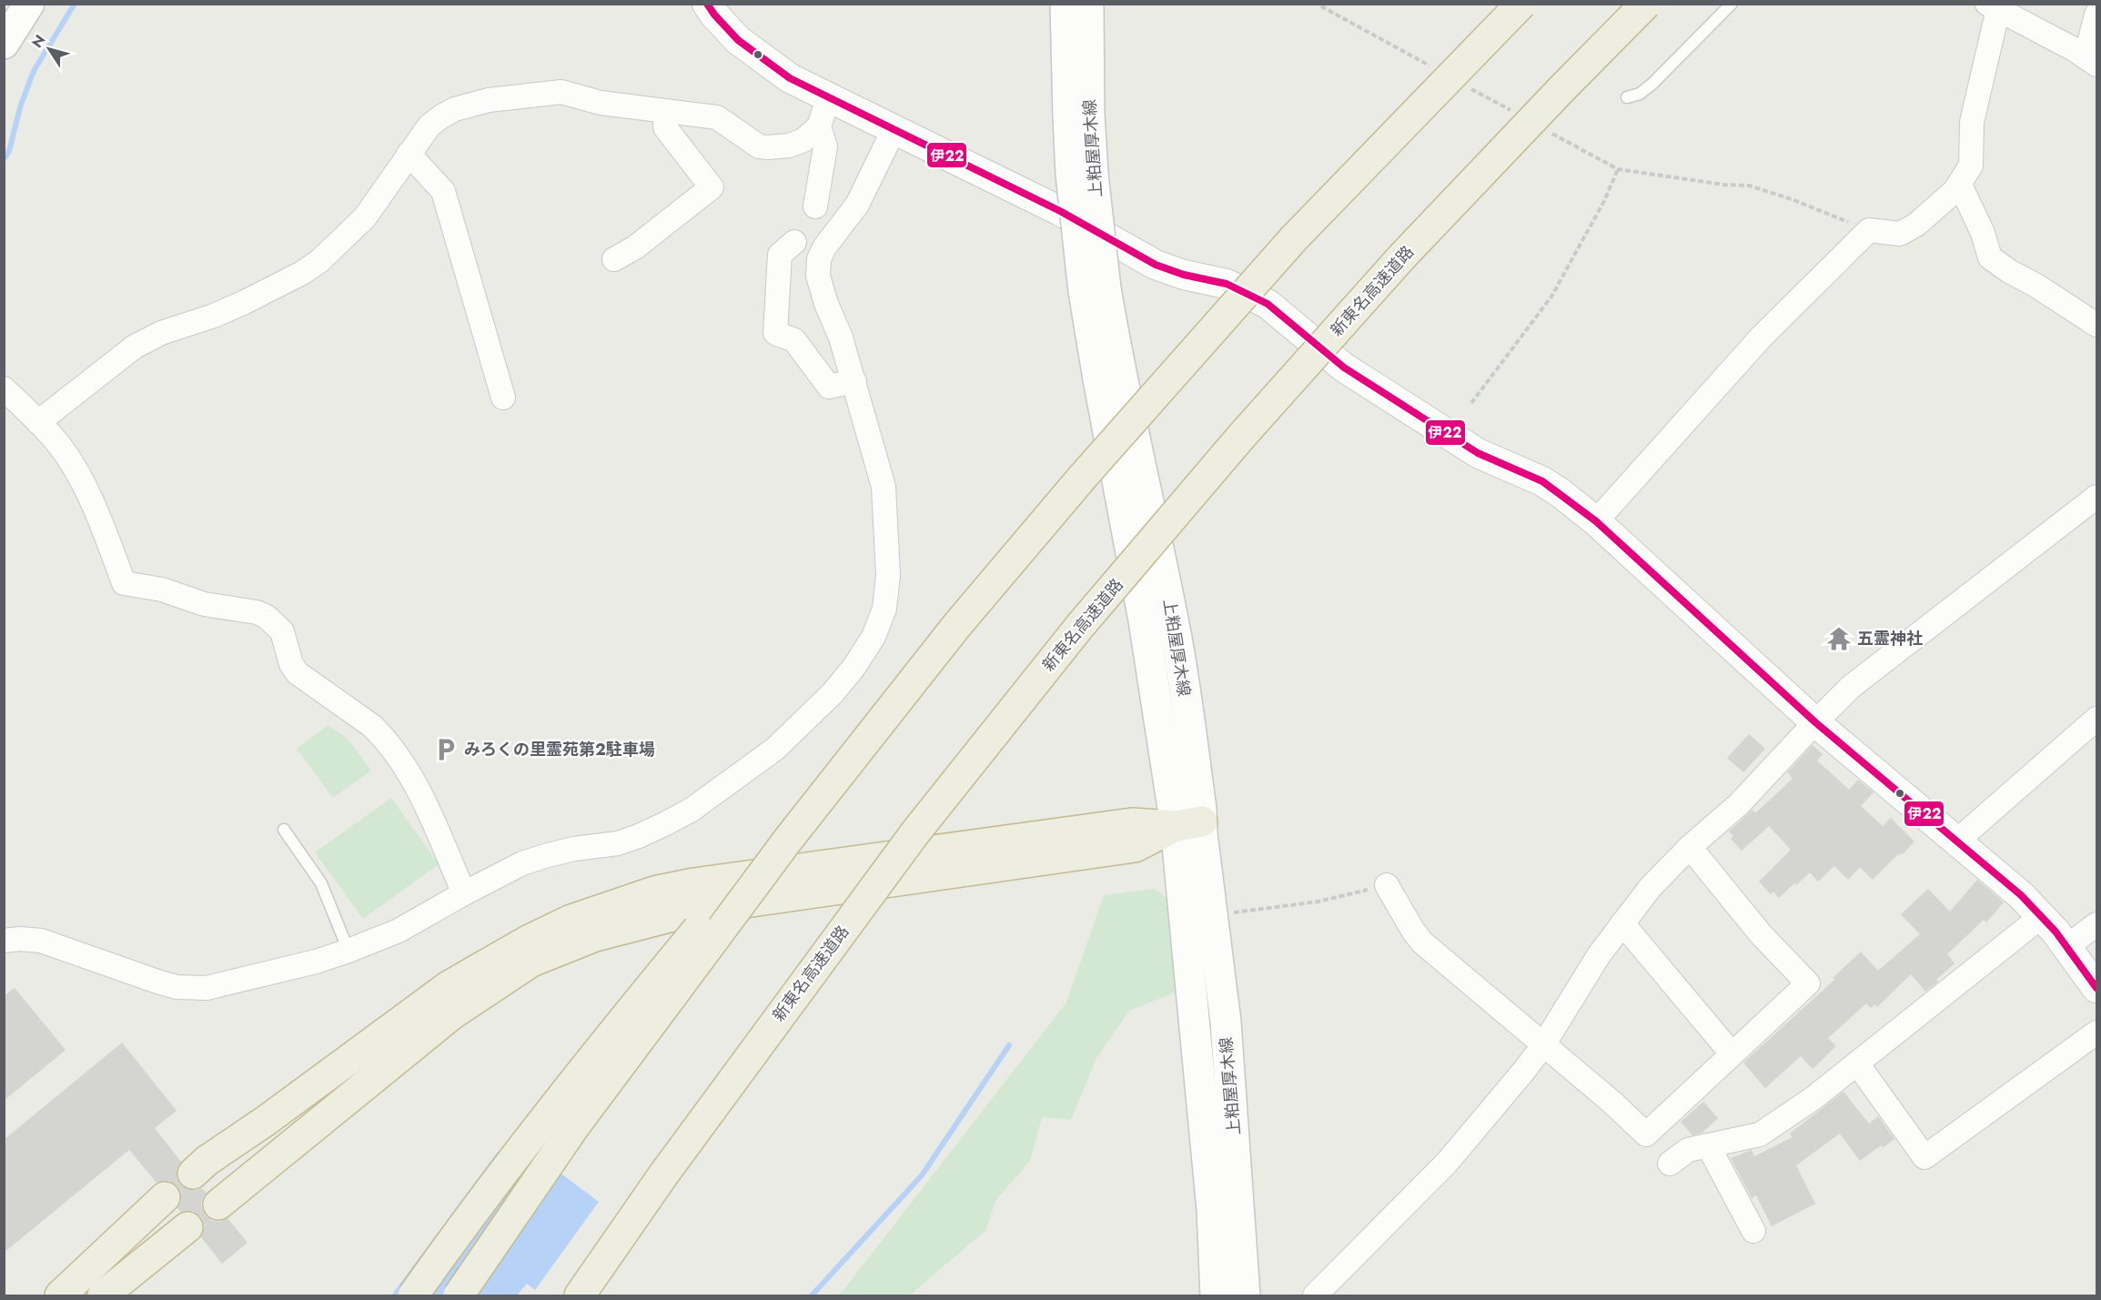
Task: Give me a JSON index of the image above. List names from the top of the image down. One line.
{"streets":{"highway":["新東名高速道路"],"main road":["上粕屋厚木線"]},"places":{"temple":["五霊神社"],"parking":["みろくの里霊苑第2駐車場"]},"lines":["transit line 伊22"],"north":"top left"}
